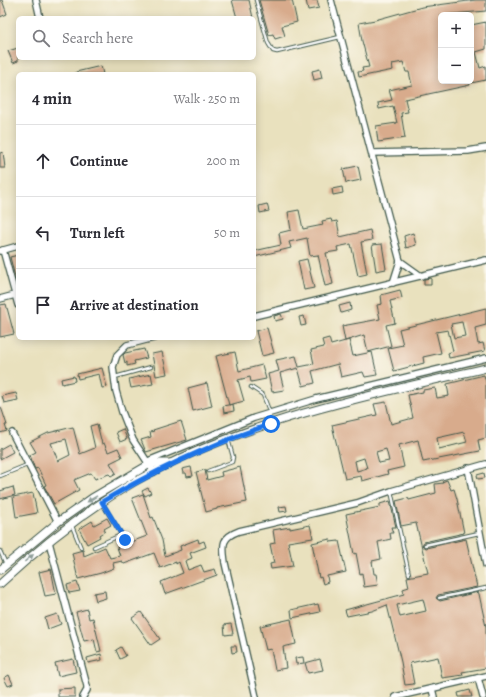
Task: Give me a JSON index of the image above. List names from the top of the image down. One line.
{"page":{"map_buttons":["+","−"],"search":"Search here","heading":["4 min","Walk · 250 m"],"list":[["Continue","200 m"],["Turn left","50 m"],"Arrive at destination"]}}
